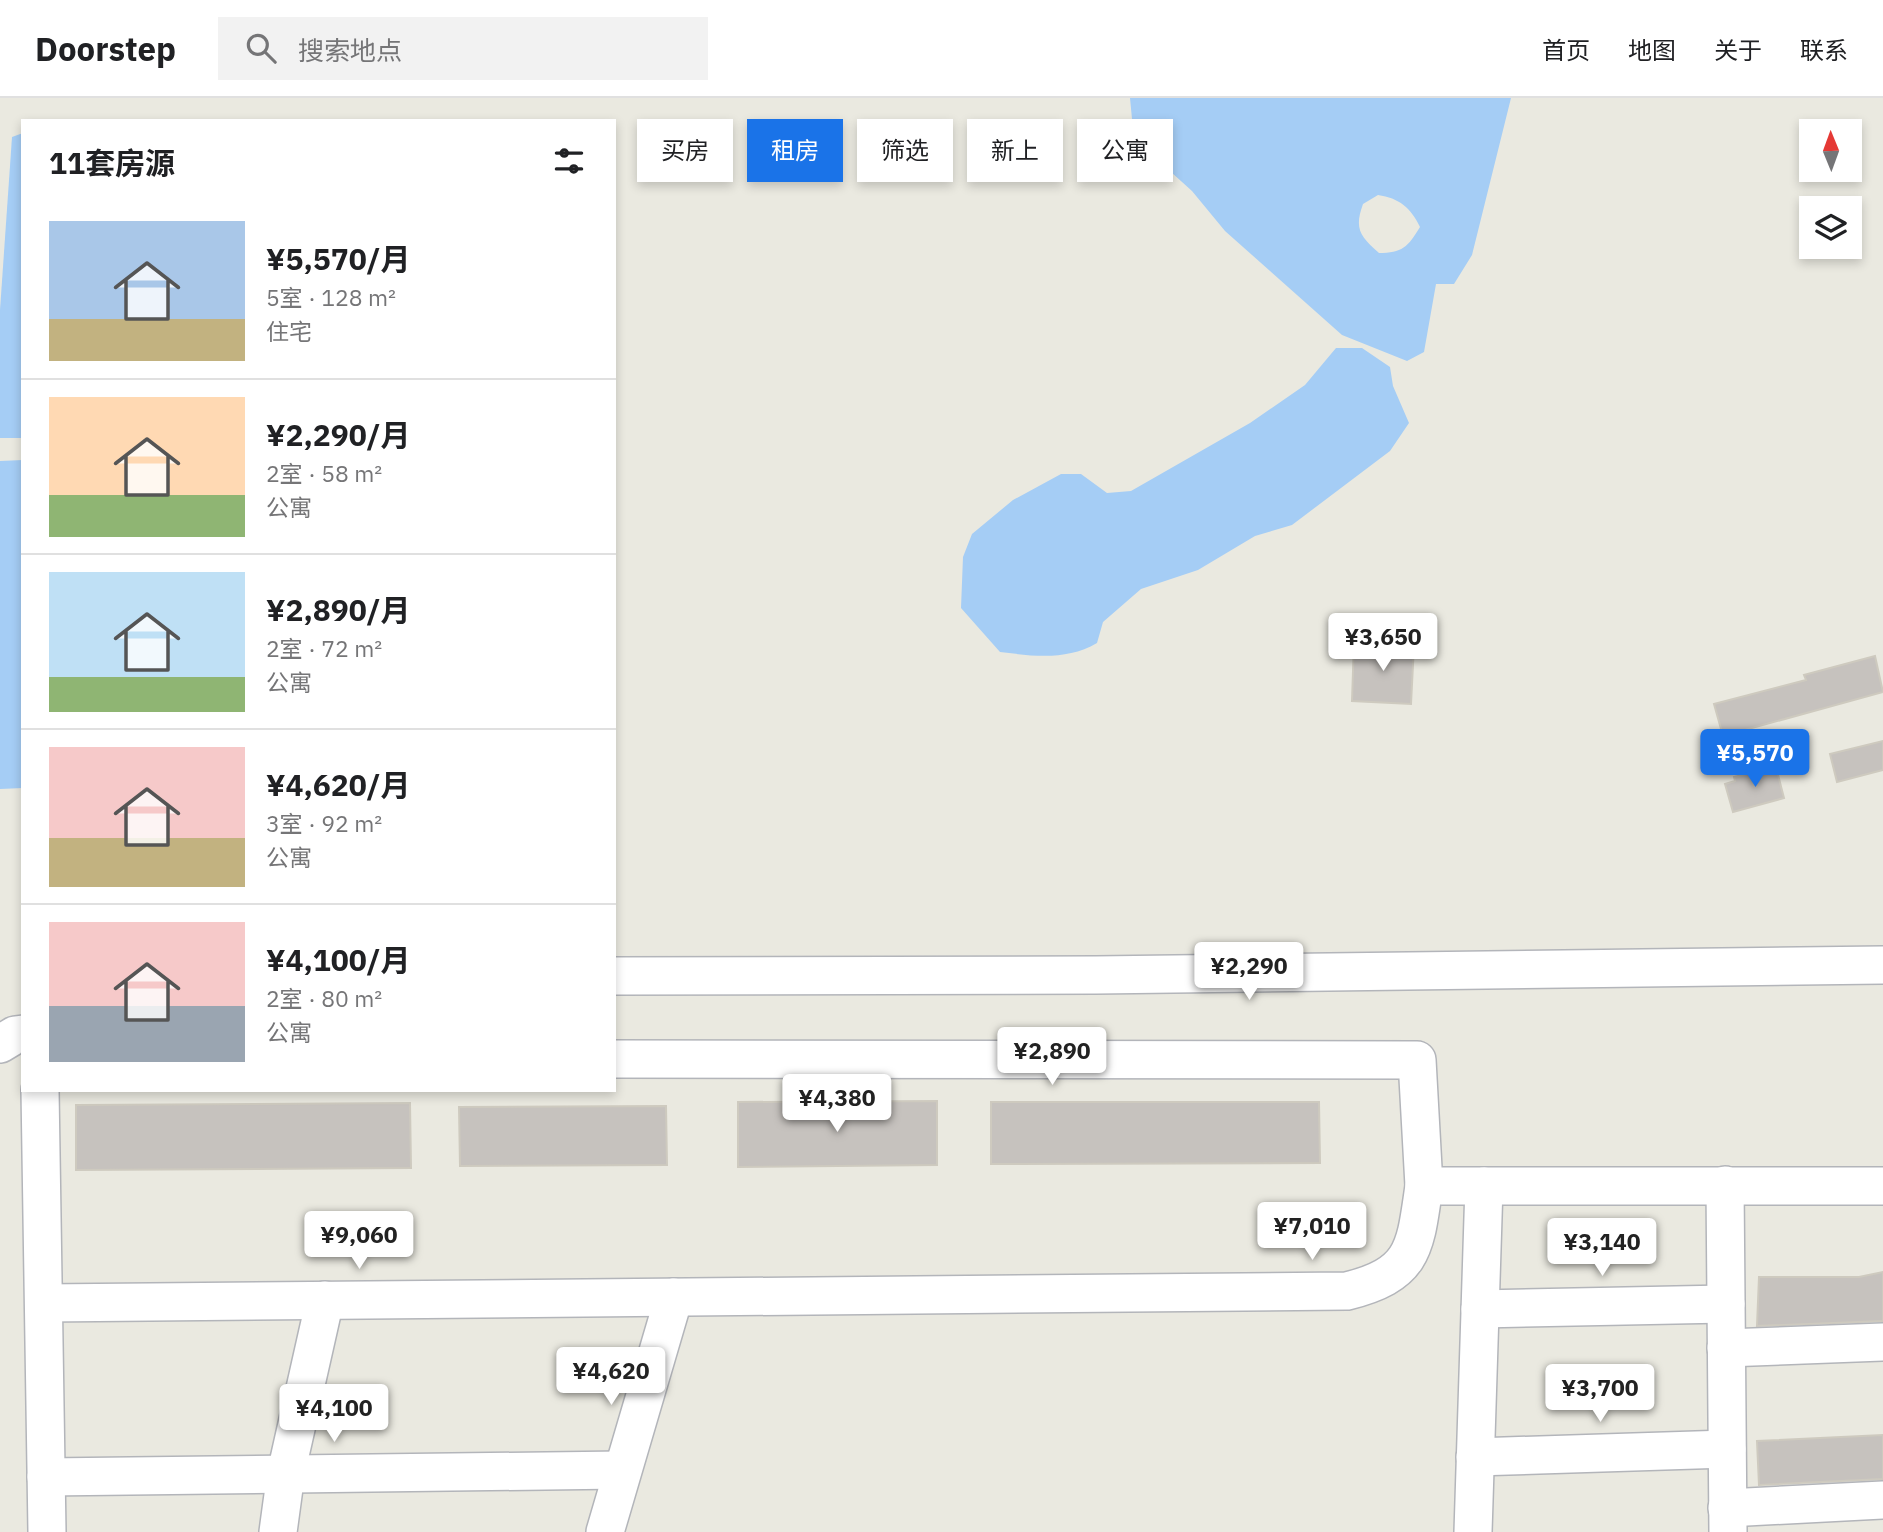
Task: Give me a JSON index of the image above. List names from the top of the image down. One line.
{"north":"top","page":{"header":"Doorstep","search":"搜索地点","nav":["首页","地图","关于","联系"],"chip":["买房","租房","筛选","新上","公寓"],"heading":"11套房源","list":[{"name":"¥5,570/月","note":"5室 · 128 m² · 住宅"},{"name":"¥2,290/月","note":"2室 · 58 m² · 公寓"},{"name":"¥2,890/月","note":"2室 · 72 m² · 公寓"},{"name":"¥4,620/月","note":"3室 · 92 m² · 公寓"},{"name":"¥4,100/月","note":"2室 · 80 m² · 公寓"}],"price":["¥3,650","¥5,570","¥2,290","¥2,890","¥4,380","¥7,010","¥9,060","¥3,140","¥4,620","¥3,700","¥4,100"]}}
